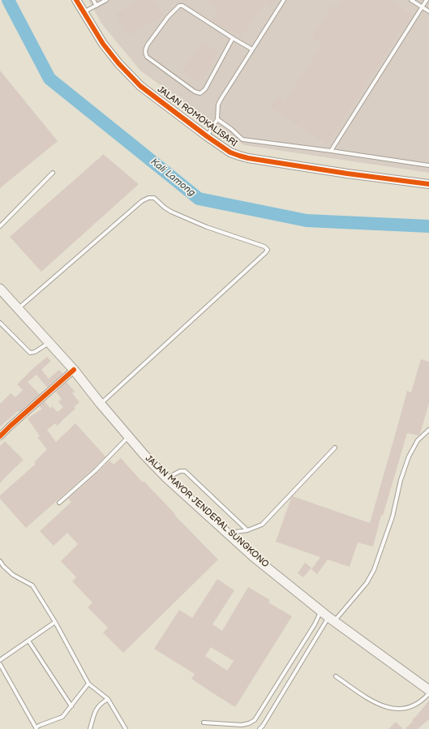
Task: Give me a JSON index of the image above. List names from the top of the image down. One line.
{"streets":{"main road":["JALAN MAYOR JENDERAL SUNGKONO"],"street":["JALAN ROMOKALISARI"]},"water":["Kali Lamong"]}
